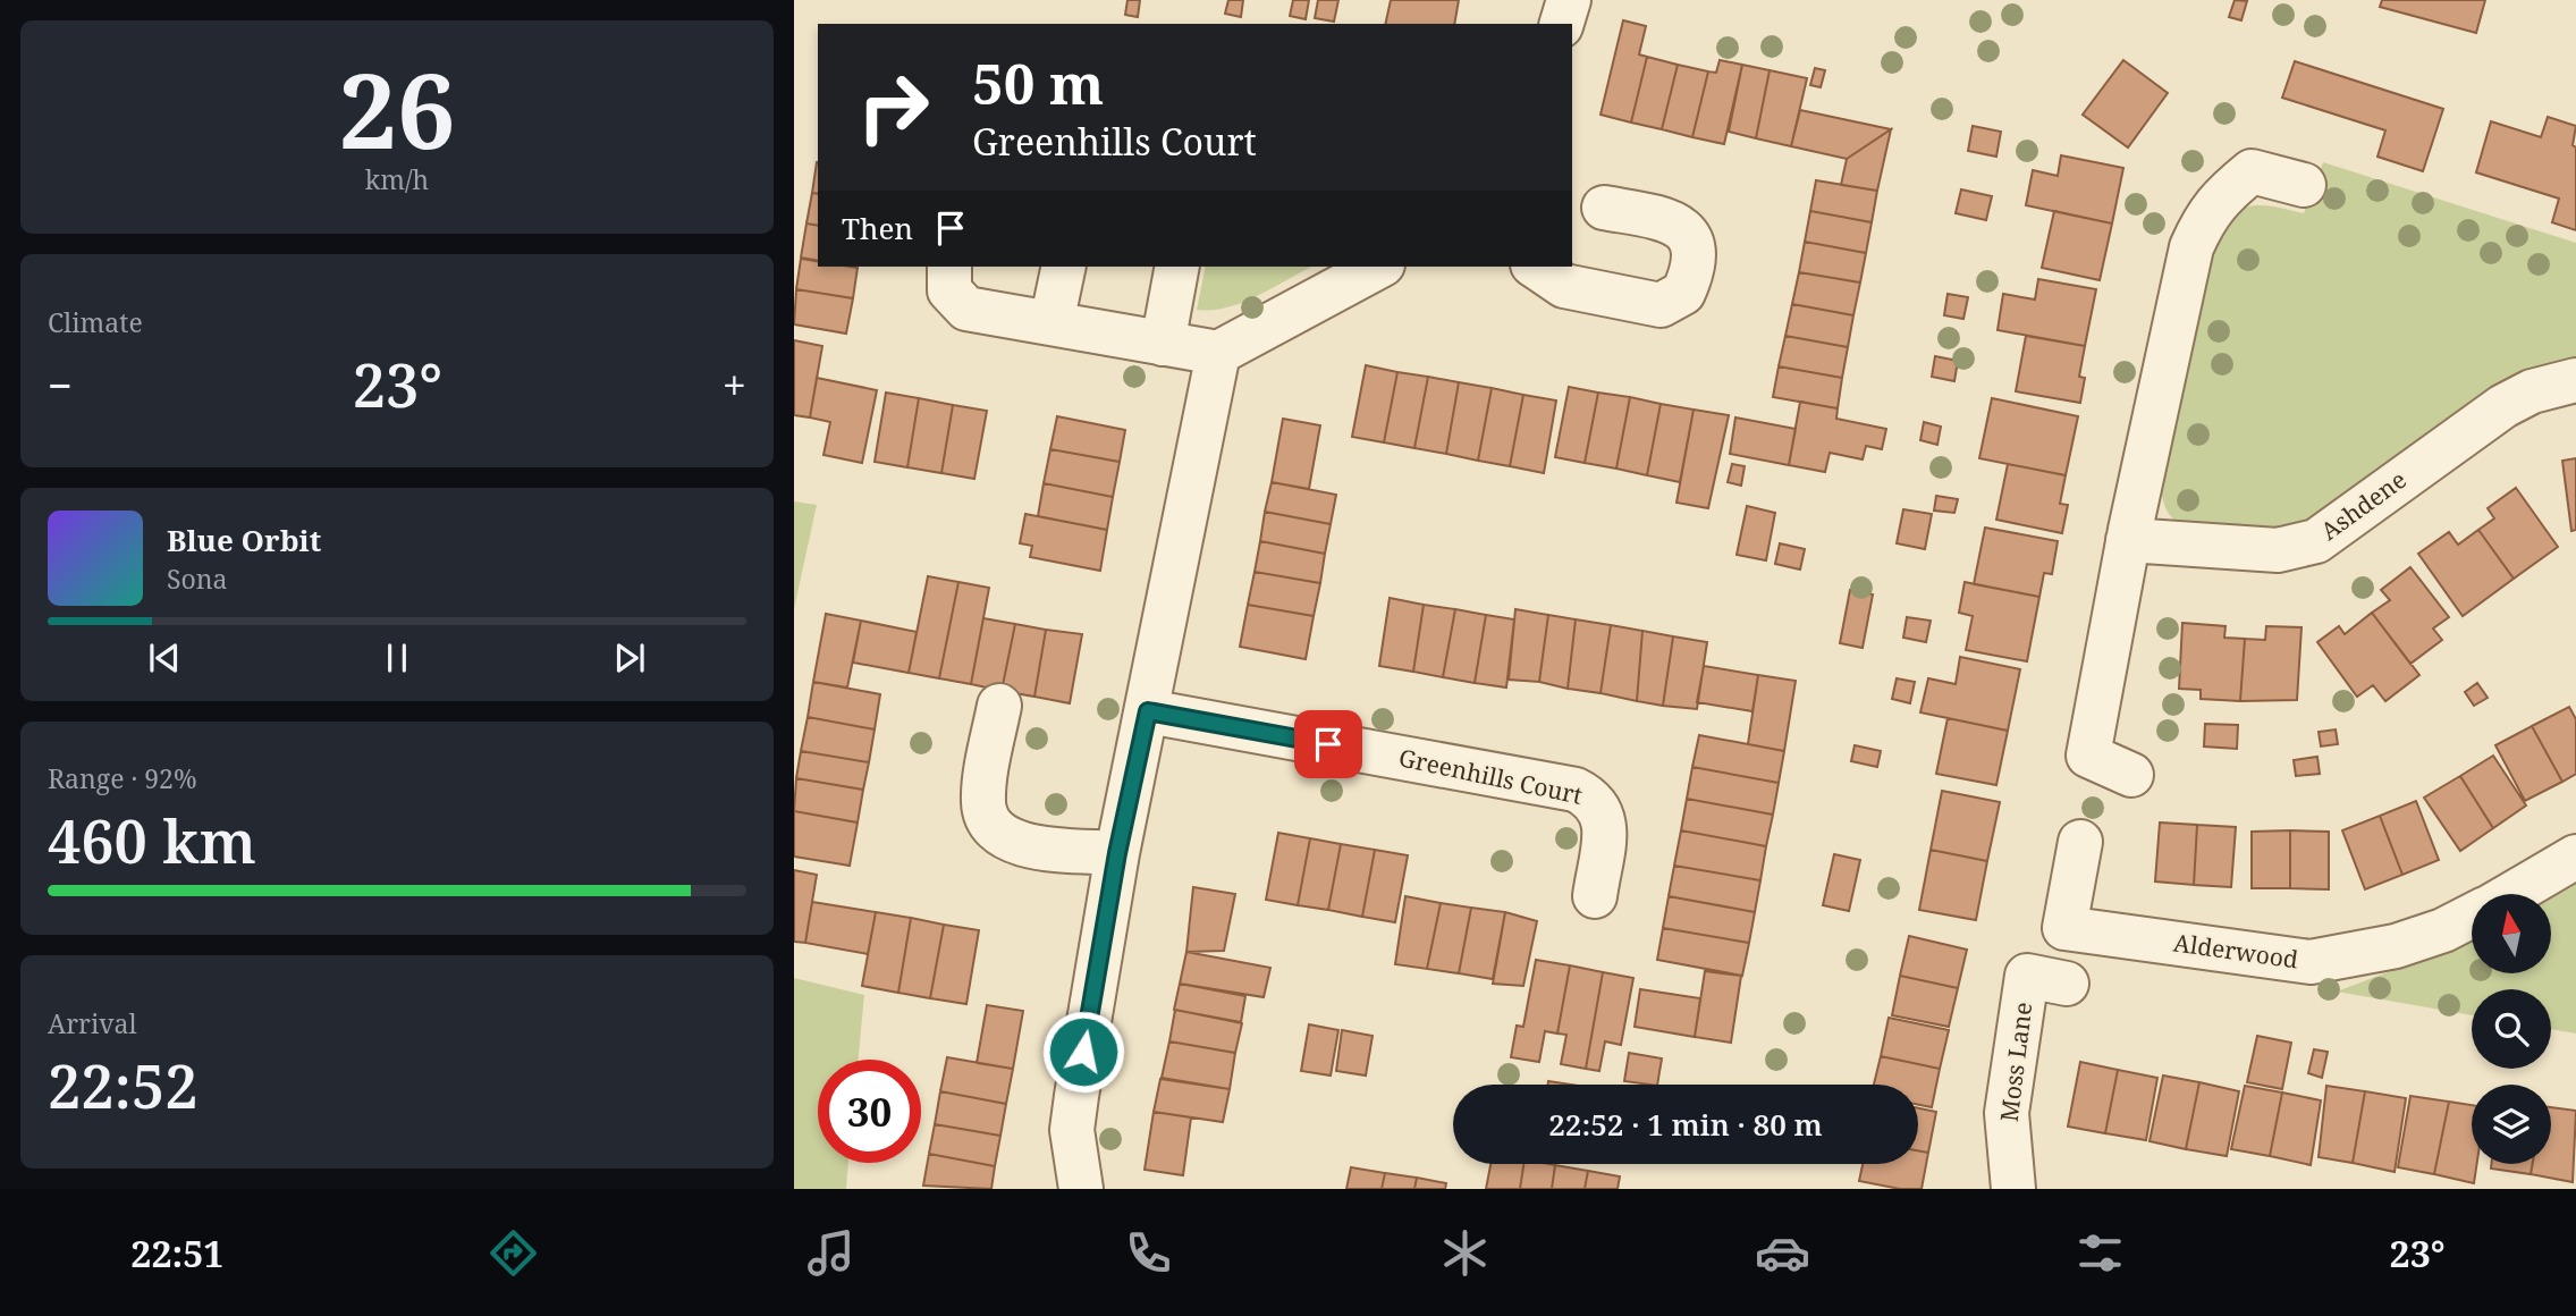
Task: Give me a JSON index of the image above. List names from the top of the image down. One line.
{"streets":{"street":["Ashdene","Greenhills Court","Alderwood","Moss Lane"]},"north":"top","page":{"tile":[["26","km/h"],"Climate",["Range · 92%","460 km"],["Arrival","22:52"]],"turn":["50 m","Greenhills Court"],"then":"Then","heat":["−","23°","+"],"song":["Blue Orbit","Sona"],"limit":"30","trip":"22:52 · 1 min · 80 m","tabs":["22:51","23°"]}}
